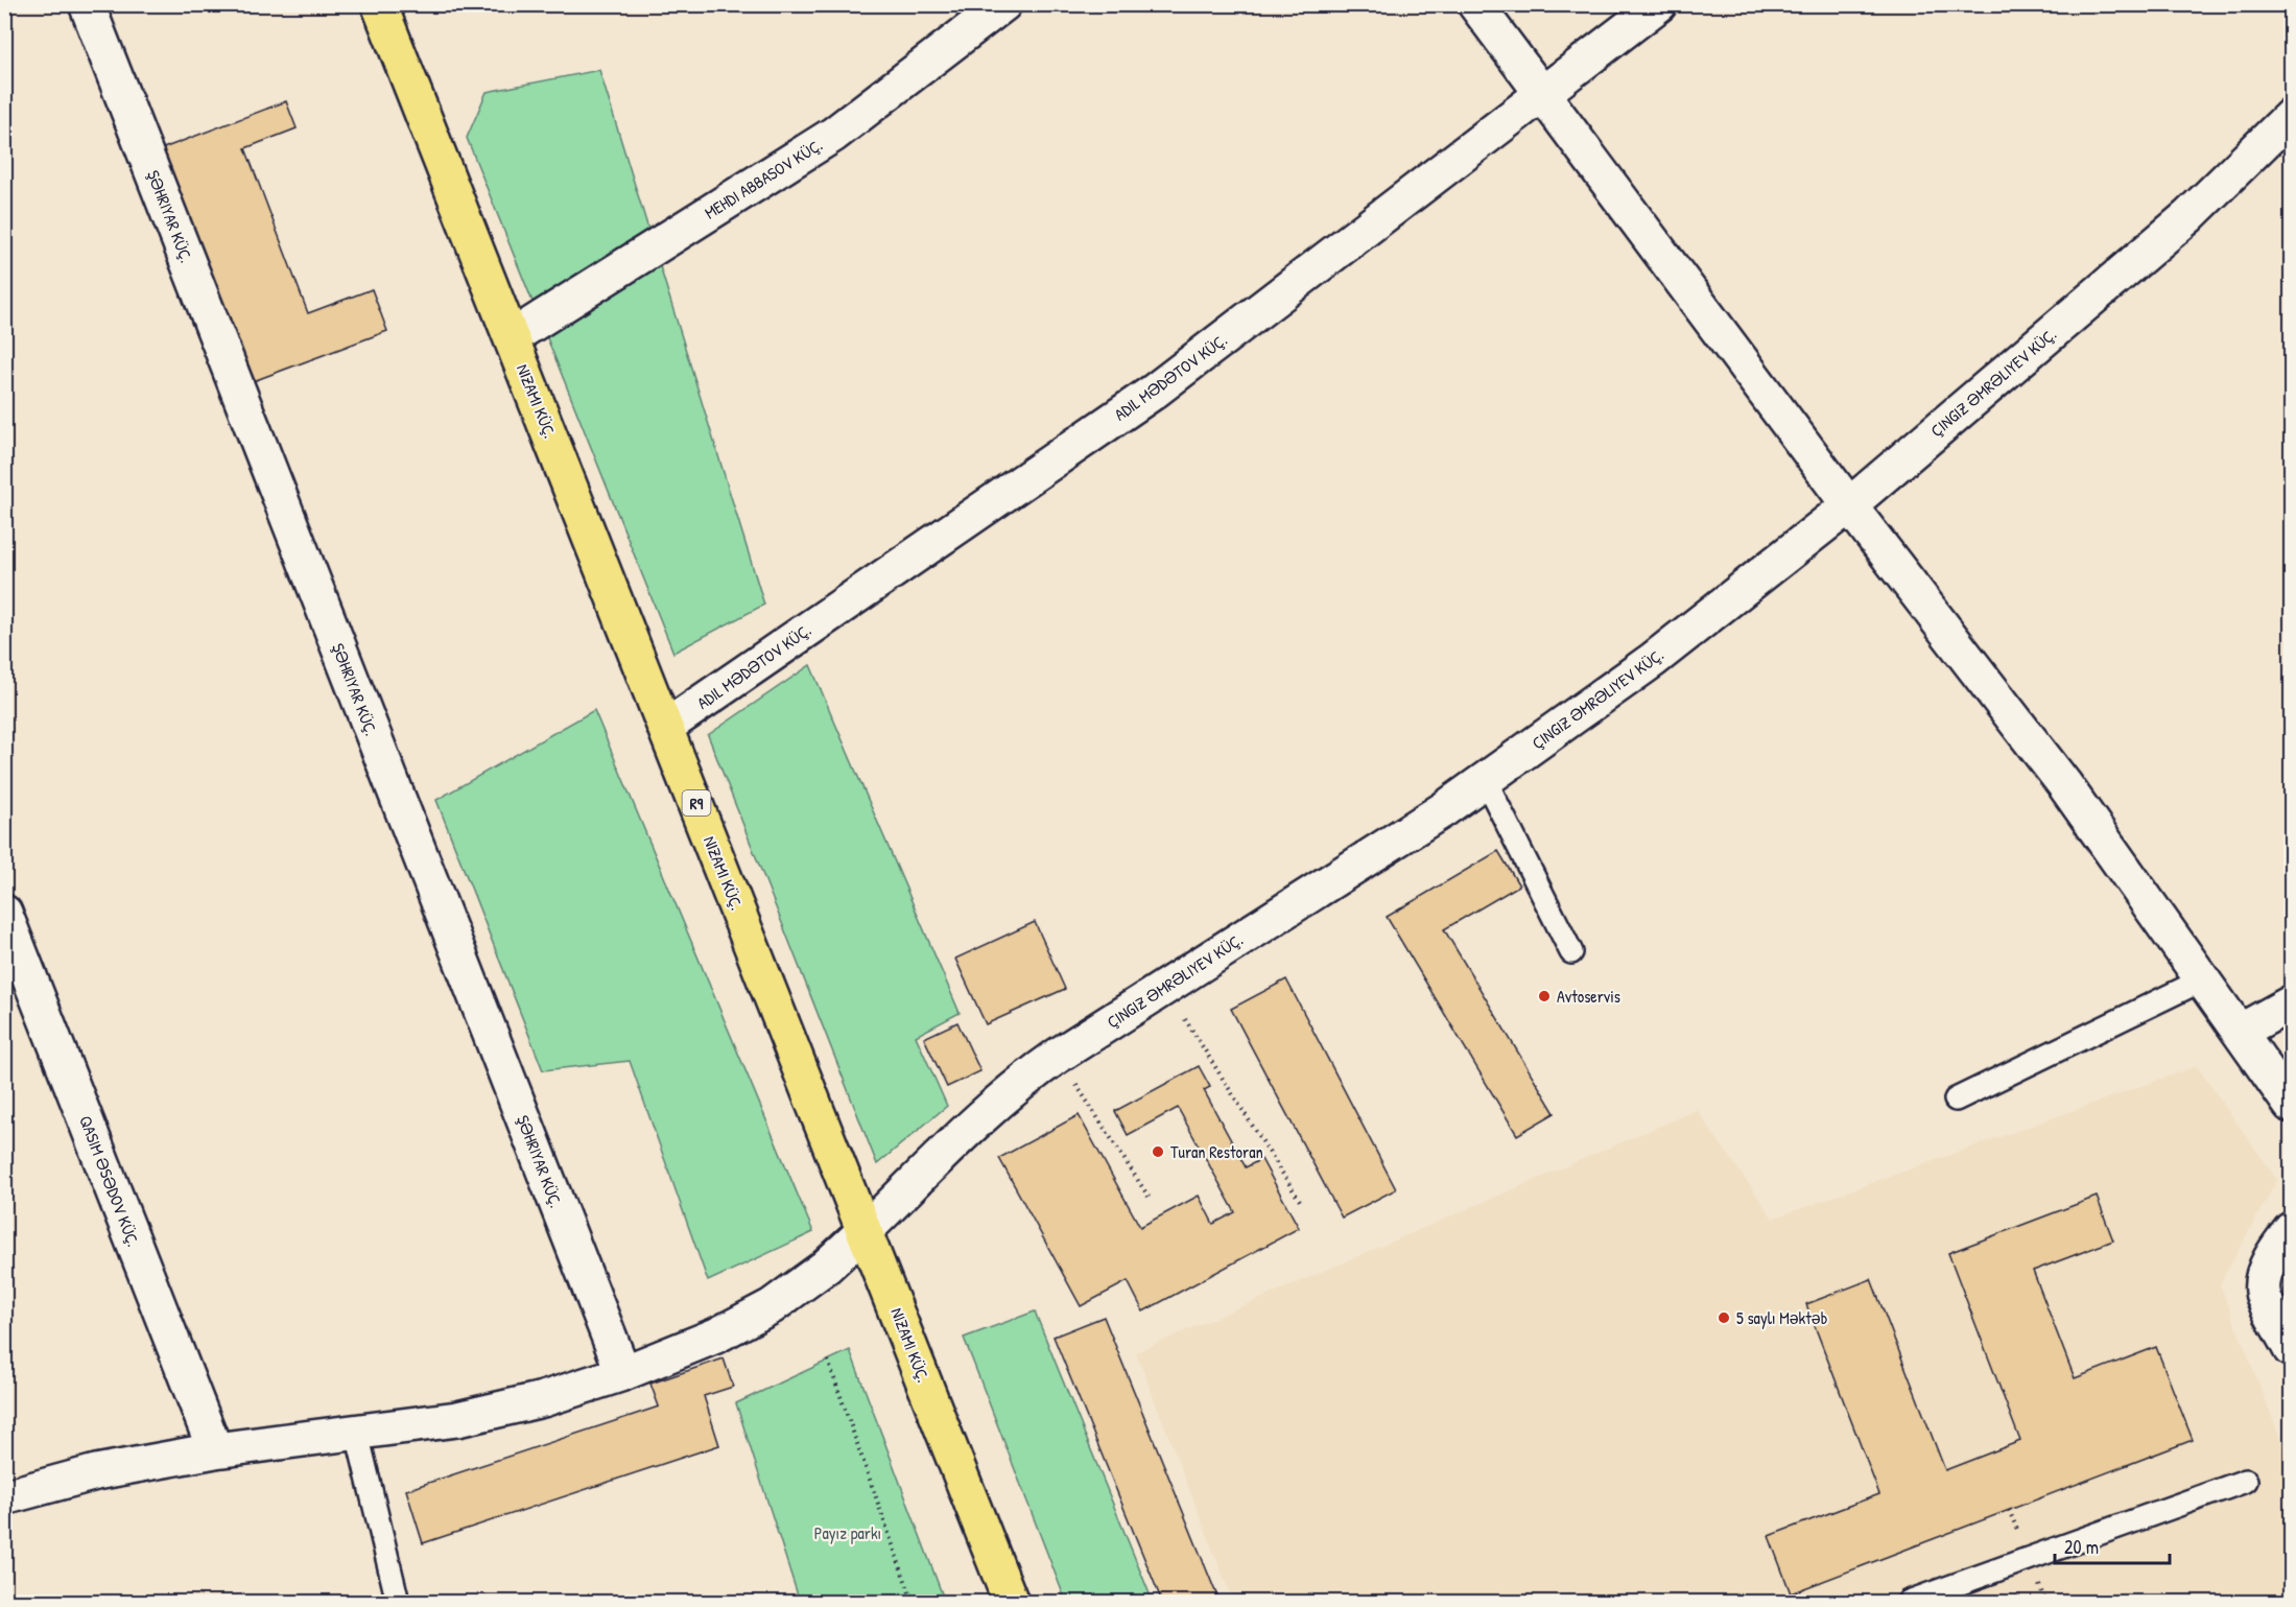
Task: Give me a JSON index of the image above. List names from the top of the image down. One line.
{"streets":{"highway":["NIZAMI KÜÇ.","R9"],"street":["MEHDI ABBASOV KÜÇ.","ŞƏHRIYAR KÜÇ.","ADIL MƏDƏTOV KÜÇ.","ÇINGIZ ƏMRƏLIYEV KÜÇ."]},"crossings":[["MEHDI ABBASOV KÜÇ.","NIZAMI KÜÇ."],["ŞƏHRIYAR KÜÇ.","ÇINGIZ ƏMRƏLIYEV KÜÇ."],["ADIL MƏDƏTOV KÜÇ.","NIZAMI KÜÇ."],["ÇINGIZ ƏMRƏLIYEV KÜÇ.","NIZAMI KÜÇ."]],"parks":["Payız parkı"],"places":["Avtoservis","Turan Restoran","5 saylı Məktəb"],"scale_bar":"20 m"}
